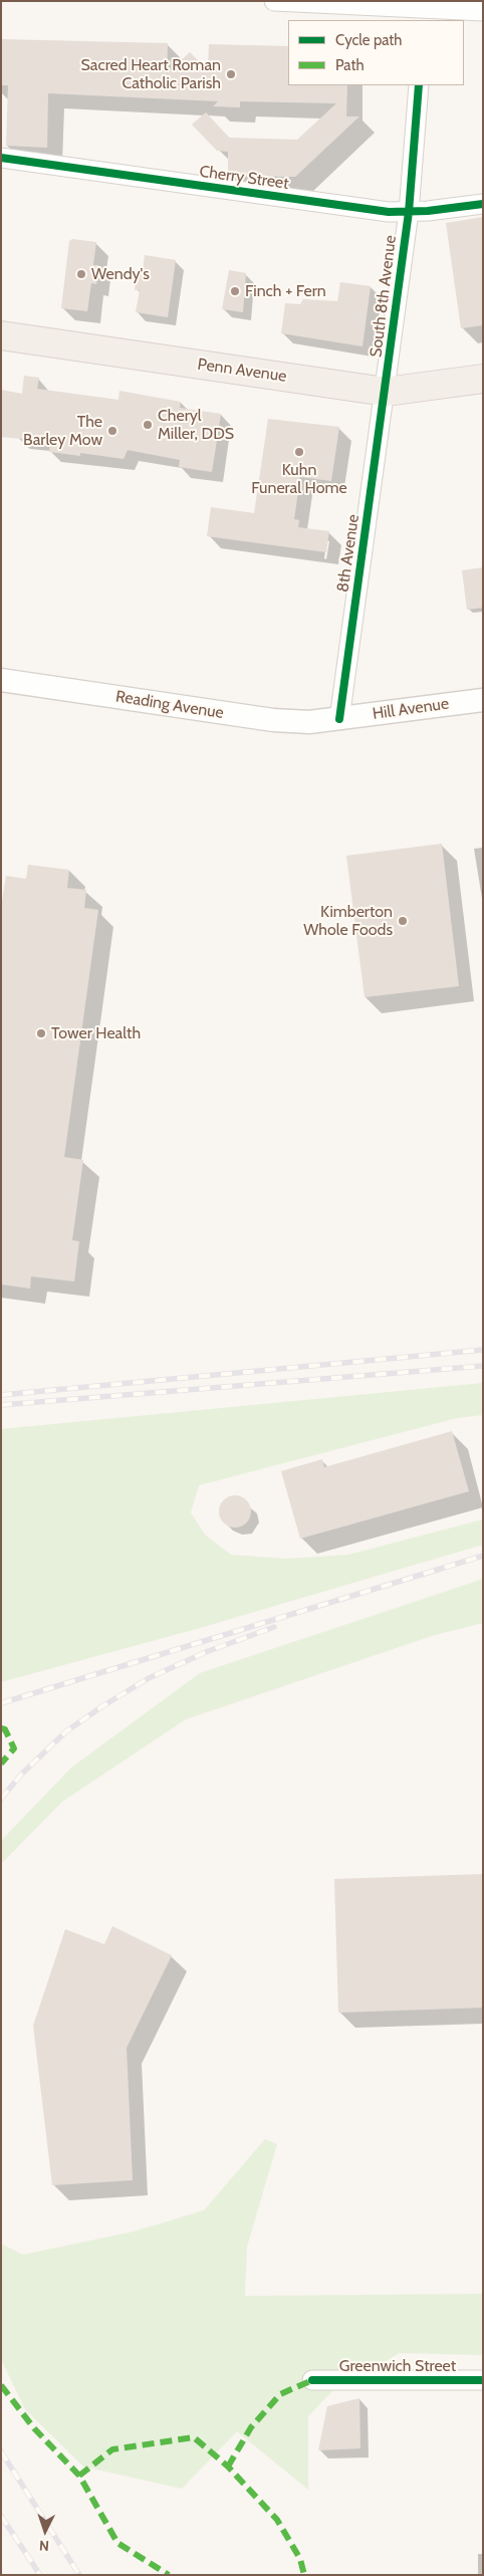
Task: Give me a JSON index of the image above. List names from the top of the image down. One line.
{"streets":{"main road":["Penn Avenue"],"street":["Cherry Street","South 8th Avenue","8th Avenue","Reading Avenue","Hill Avenue","Greenwich Street"]},"crossings":[["Cherry Street","South 8th Avenue"],["South 8th Avenue","Penn Avenue"],["South 8th Avenue","8th Avenue"],["Penn Avenue","8th Avenue"],["8th Avenue","Reading Avenue"],["8th Avenue","Hill Avenue"],["Reading Avenue","Hill Avenue"]],"places":["Sacred Heart Roman Catholic Parish","Wendy's","Finch + Fern","Cheryl Miller, DDS","The Barley Mow","Kuhn Funeral Home","Kimberton Whole Foods","Tower Health"],"legend":["Cycle path","Path"],"north":"bottom"}
